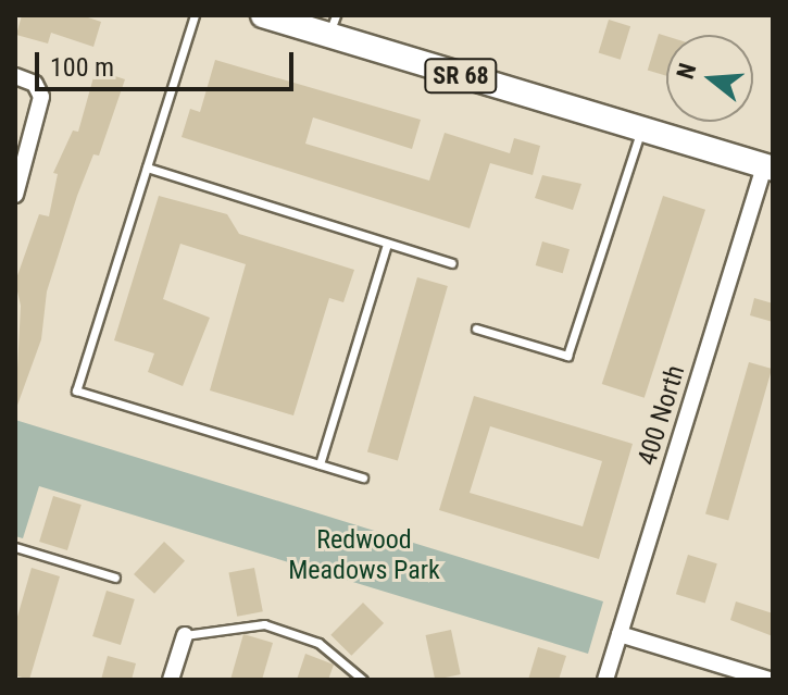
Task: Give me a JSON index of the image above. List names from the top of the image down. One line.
{"streets":{"main road":["SR 68"],"street":["400 North"]},"crossings":[["SR 68","400 North"]],"parks":["Redwood Meadows Park"],"scale_bar":"100 m","north":"left"}
